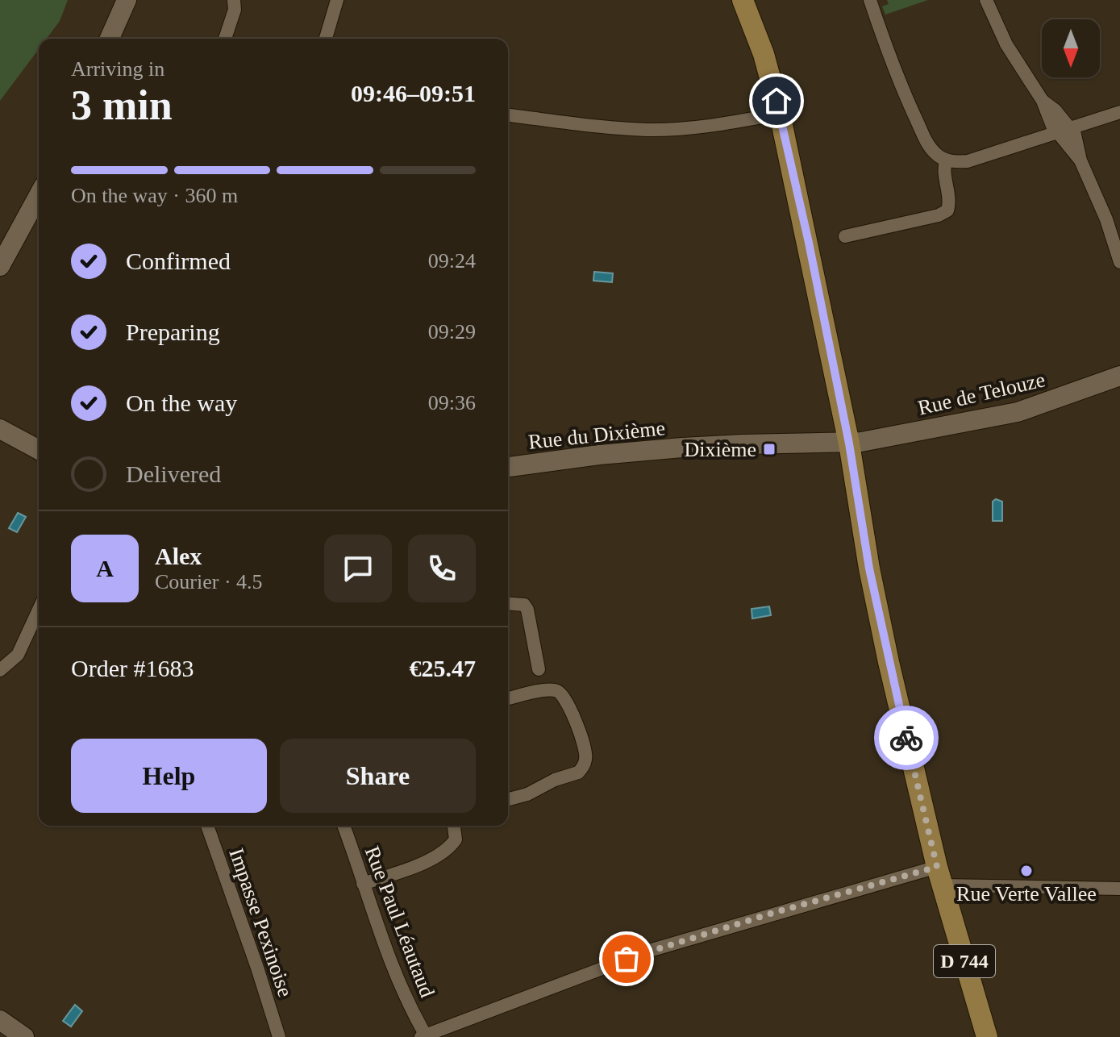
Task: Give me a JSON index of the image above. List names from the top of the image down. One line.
{"streets":{"main road":["D 744"],"street":["Rue de Telouze","Rue du Dixième","Rue Paul Léautaud","Impasse Pexinoise"]},"crossings":[["Rue de Telouze","Rue du Dixième"],["Rue de Telouze","D 744"],["Rue du Dixième","D 744"]],"places":{"transit":["Dixième"],"other":["Rue Verte Vallee"]},"north":"bottom","page":{"heading":["3 min","Arriving in","09:46–09:51"],"panel":["Alex","Courier · 4.5","Order #1683","€25.47"],"bar":"On the way · 360 m","list":[["Confirmed","09:24"],["Preparing","09:29"],["On the way","09:36"],"Delivered"],"round":"A","buttons":["Help","Share"]}}
